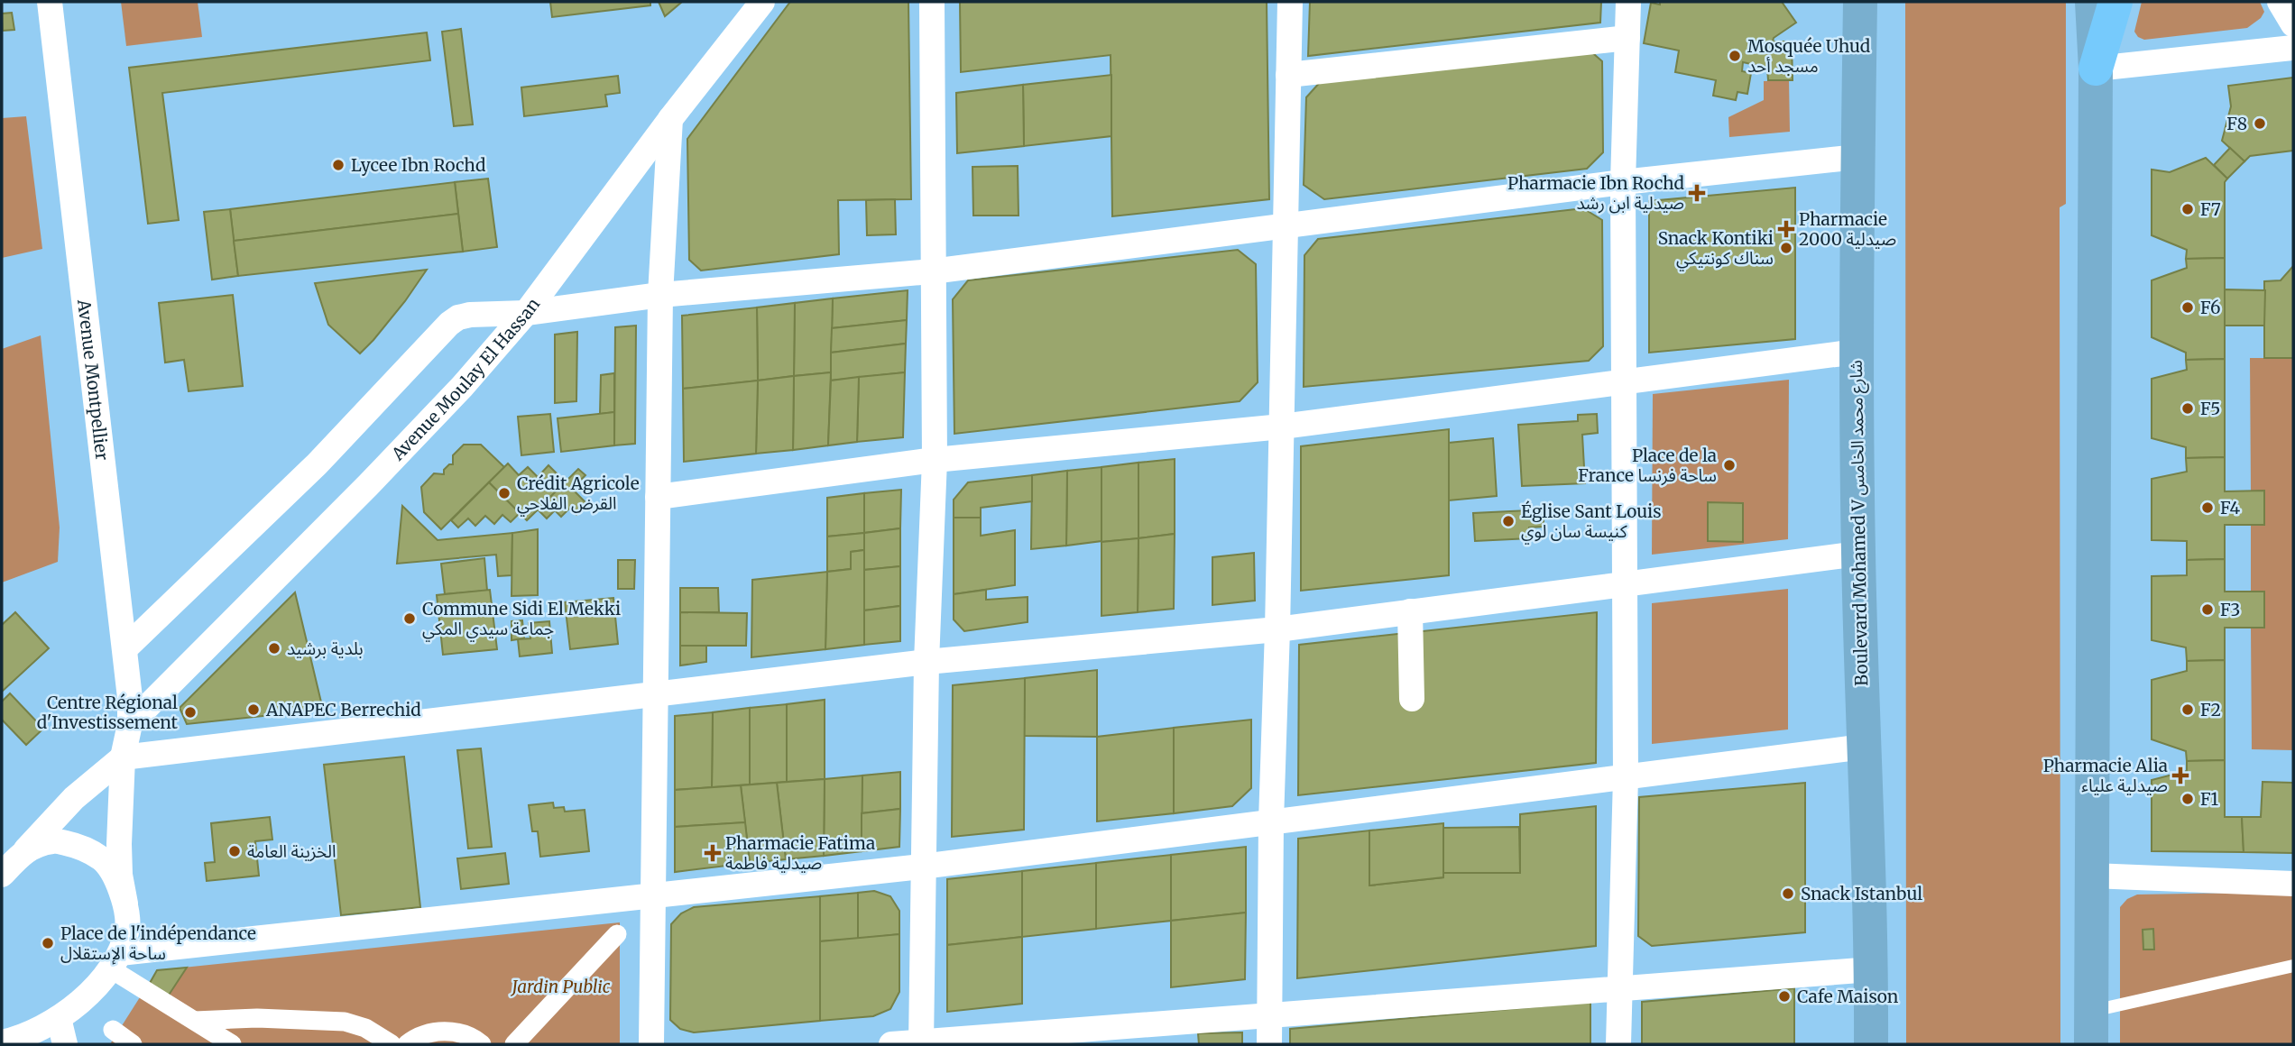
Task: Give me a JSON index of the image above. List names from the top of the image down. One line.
{"streets":{"main road":["Boulevard Mohamed V شارع محمد الخامس"],"street":["Avenue Moulay El Hassan","Avenue Montpellier"]},"crossings":[["Avenue Moulay El Hassan","Avenue Montpellier"]],"parks":["Jardin Public"],"places":{"other":["Mosquée Uhud مسجد أحد","F8","Lycee Ibn Rochd","F7","Snack Kontiki سناك كونتيكي","F6","F5","Place de la France ساحة فرنسا","Crédit Agricole القرض الفلاحي","F4","Église Sant Louis كنيسة سان لوي","F3","Commune Sidi El Mekki جماعة سيدي المكي","بلدية برشيد","ANAPEC Berrechid","F2","Centre Régional d'Investissement","F1","الخزينة العامة","Snack Istanbul","Place de l'indépendance ساحة الإستقلال","Cafe Maison"],"health":["Pharmacie Ibn Rochd صيدلية ابن رشد","Pharmacie 2000 صيدلية","Pharmacie Alia صيدلية علياء","Pharmacie Fatima صيدلية فاطمة"]}}
